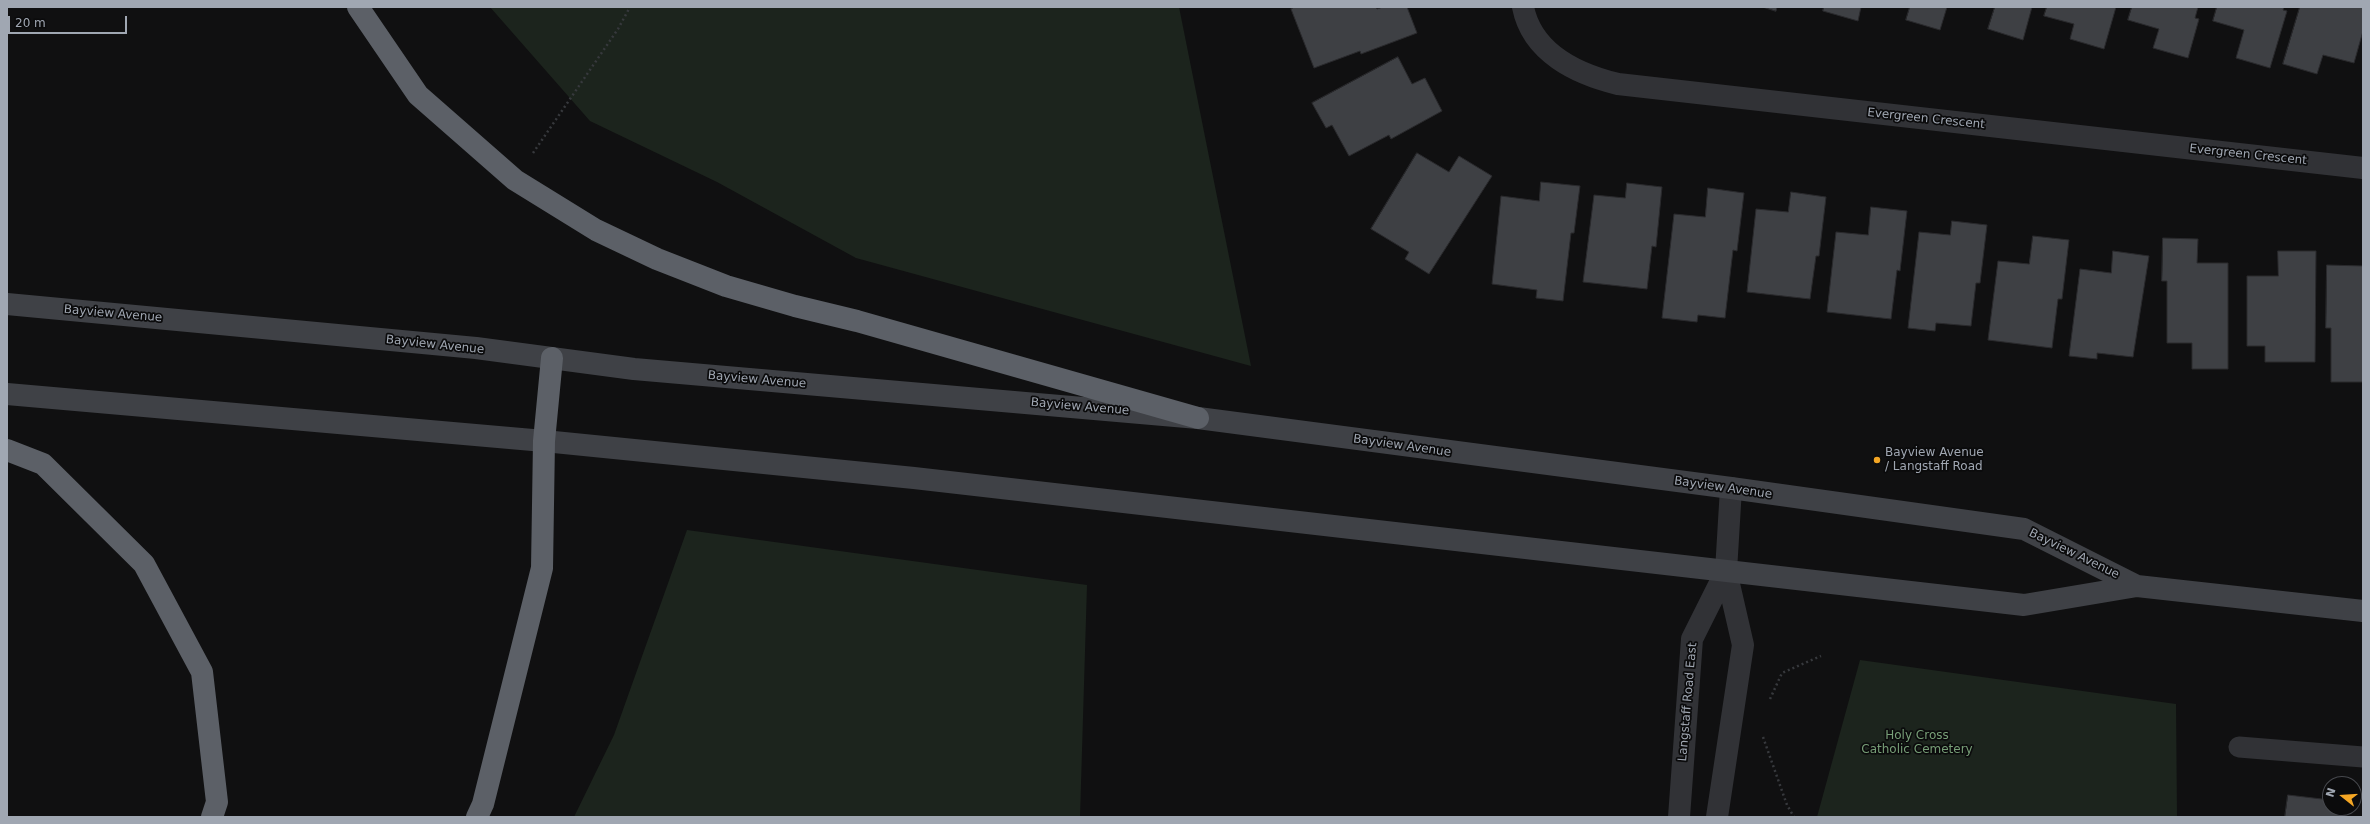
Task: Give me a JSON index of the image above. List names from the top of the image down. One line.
{"streets":{"main road":["Bayview Avenue"],"street":["Evergreen Crescent","Langstaff Road East"]},"crossings":[["Bayview Avenue","Langstaff Road East"]],"parks":["Holy Cross Catholic Cemetery"],"places":["Bayview Avenue / Langstaff Road"],"scale_bar":"20 m","north":"left"}
